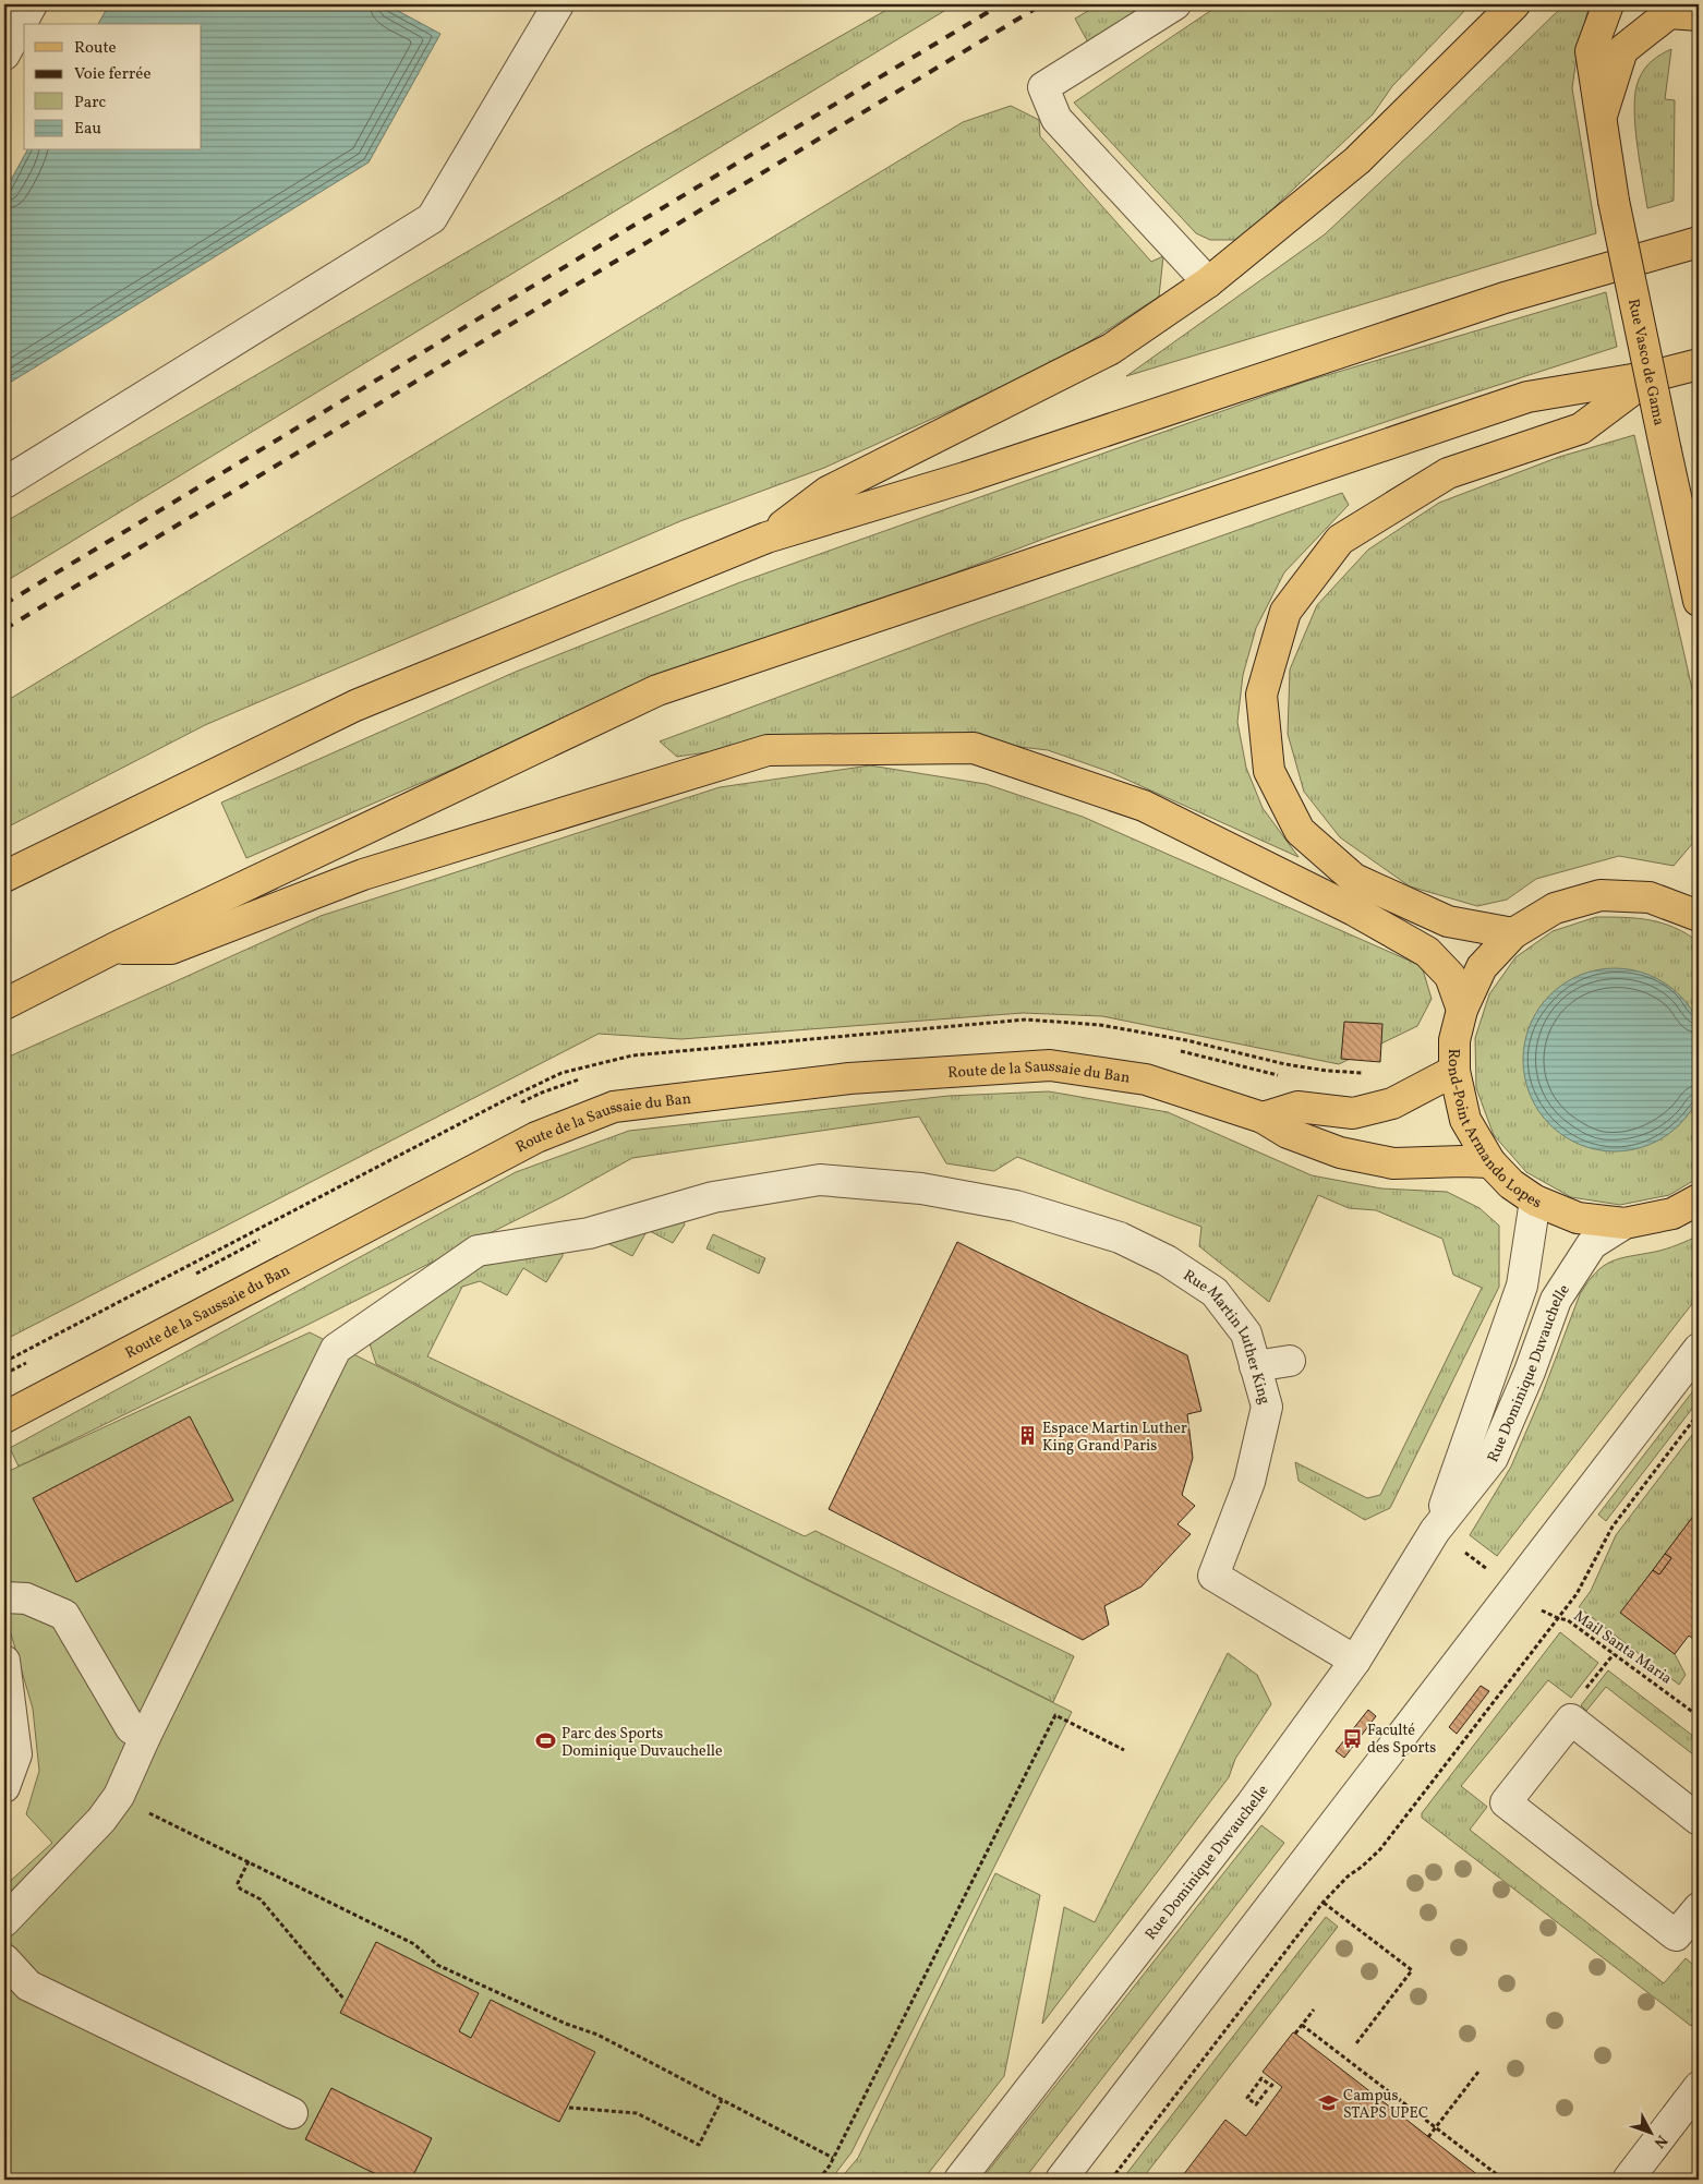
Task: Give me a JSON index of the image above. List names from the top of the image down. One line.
{"streets":{"main road":["Rue Vasco de Gama","Route de la Saussaie du Ban","Rond-Point Armando Lopes"],"street":["Rue Martin Luther King","Rue Dominique Duvauchelle"],"path":["Mail Santa Maria"]},"crossings":[["Route de la Saussaie du Ban","Rond-Point Armando Lopes"],["Rond-Point Armando Lopes","Rue Dominique Duvauchelle"],["Rue Martin Luther King","Rue Dominique Duvauchelle"]],"places":{"building":["Espace Martin Luther King Grand Paris"],"bus stop":["Faculté des Sports"],"sports":["Parc des Sports Dominique Duvauchelle"],"school or university":["Campus STAPS UPEC"]},"legend":["Route","Voie ferrée","Parc","Eau"],"north":"bottom right"}
